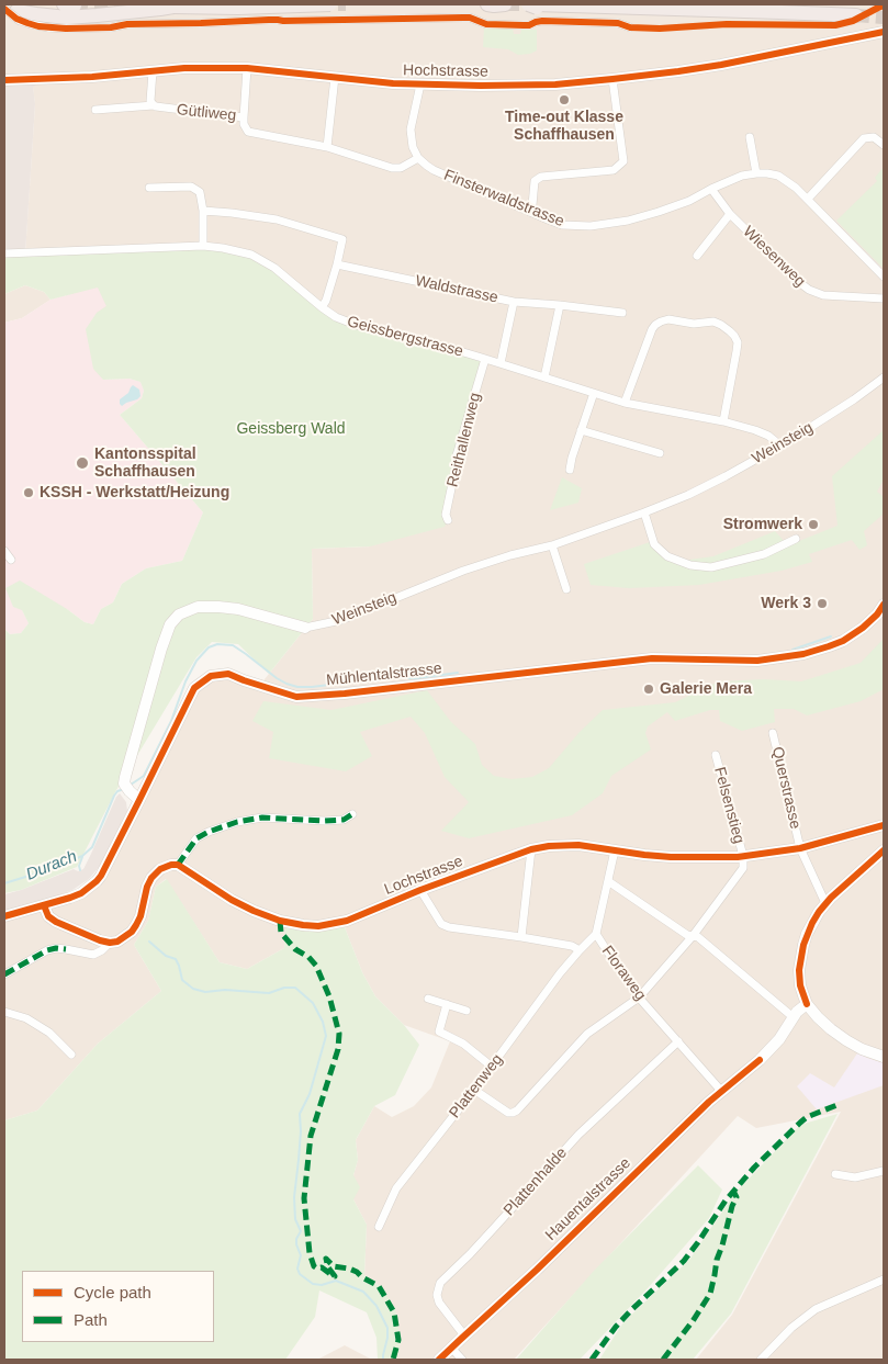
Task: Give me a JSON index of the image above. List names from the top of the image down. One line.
{"streets":{"street":["Hochstrasse","Gütliweg","Finsterwaldstrasse","Wiesenweg","Waldstrasse","Geissbergstrasse","Reithallenweg","Weinsteig","Mühlentalstrasse","Querstrasse","Felsenstieg","Lochstrasse","Floraweg","Plattenweg","Plattenhalde","Hauentalstrasse"]},"crossings":[["Hochstrasse","Gütliweg"],["Finsterwaldstrasse","Wiesenweg"],["Waldstrasse","Geissbergstrasse"],["Geissbergstrasse","Reithallenweg"],["Geissbergstrasse","Weinsteig"],["Weinsteig","Mühlentalstrasse"],["Querstrasse","Lochstrasse"],["Felsenstieg","Lochstrasse"],["Lochstrasse","Floraweg"],["Floraweg","Plattenweg"],["Floraweg","Plattenhalde"],["Floraweg","Hauentalstrasse"],["Plattenhalde","Hauentalstrasse"]],"water":["Durach"],"parks":["Geissberg Wald"],"places":["Time-out Klasse Schaffhausen","Kantonsspital Schaffhausen","KSSH - Werkstatt/Heizung","Stromwerk","Werk 3","Galerie Mera"],"legend":["Cycle path","Path"]}
